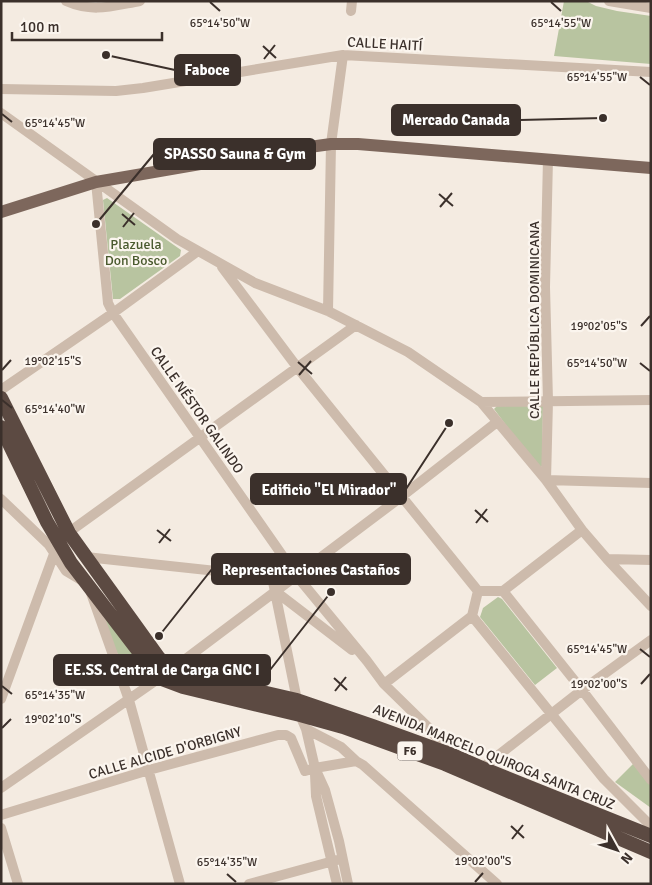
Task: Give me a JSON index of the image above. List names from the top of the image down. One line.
{"streets":{"highway":["F6","AVENIDA MARCELO QUIROGA SANTA CRUZ"],"street":["CALLE HAITÍ","CALLE REPÚBLICA DOMINICANA","CALLE NÉSTOR GALINDO","CALLE ALCIDE D'ORBIGNY"]},"crossings":[["CALLE NÉSTOR GALINDO","AVENIDA MARCELO QUIROGA SANTA CRUZ"]],"parks":["Plazuela Don Bosco"],"places":["Faboce","Mercado Canada","SPASSO Sauna & Gym","Edificio \"El Mirador\"","EE.SS. Central de Carga GNC I","Representaciones Castaños"],"scale_bar":"100 m","north":"bottom right","coordinates":["65°14'50\"W","65°14'55\"W","65°14'45\"W","19°02'05\"S","19°02'15\"S","65°14'40\"W","19°02'00\"S","65°14'35\"W","19°02'10\"S"]}
